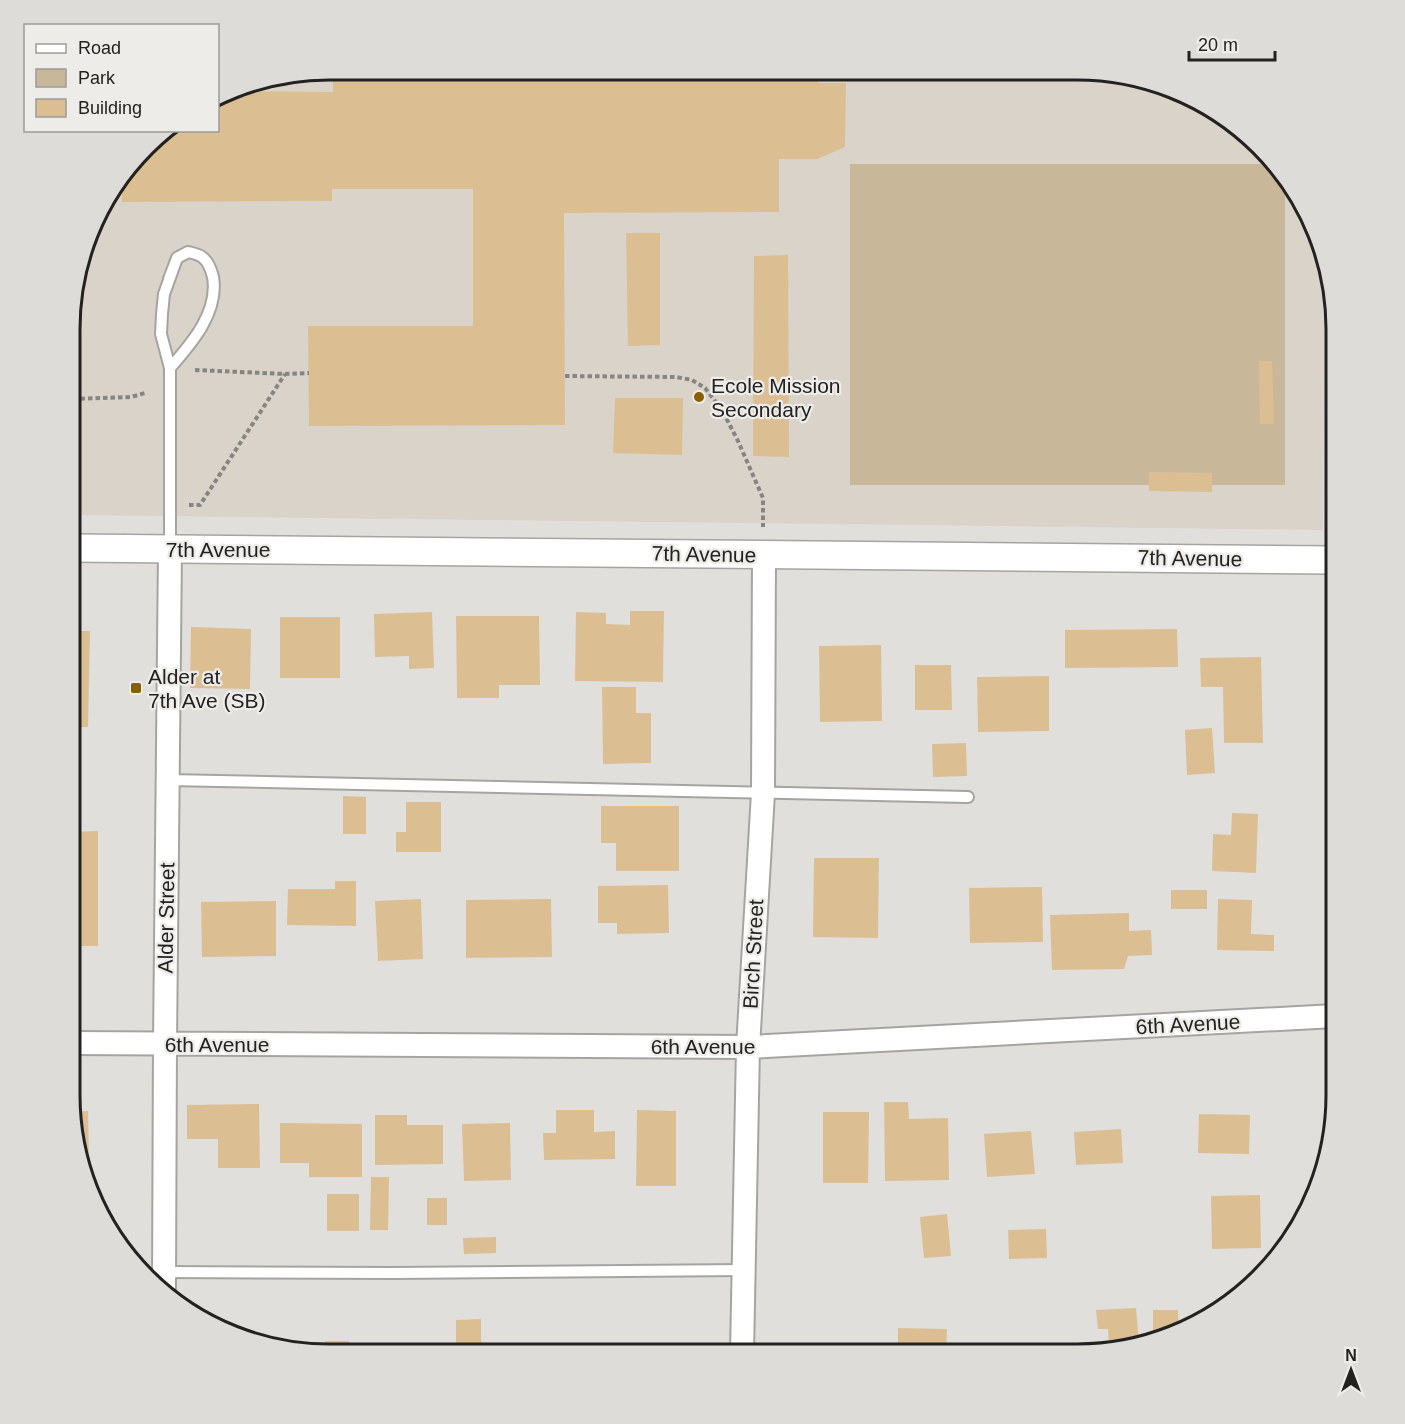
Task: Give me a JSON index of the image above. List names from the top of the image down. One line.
{"streets":{"street":["7th Avenue","Alder Street","Birch Street","6th Avenue"]},"crossings":[["7th Avenue","Alder Street"],["7th Avenue","Birch Street"],["Alder Street","6th Avenue"],["Birch Street","6th Avenue"]],"places":{"other":["Ecole Mission Secondary"],"transit":["Alder at 7th Ave (SB)"]},"legend":["Road","Park","Building"],"scale_bar":"20 m","north":"top"}
